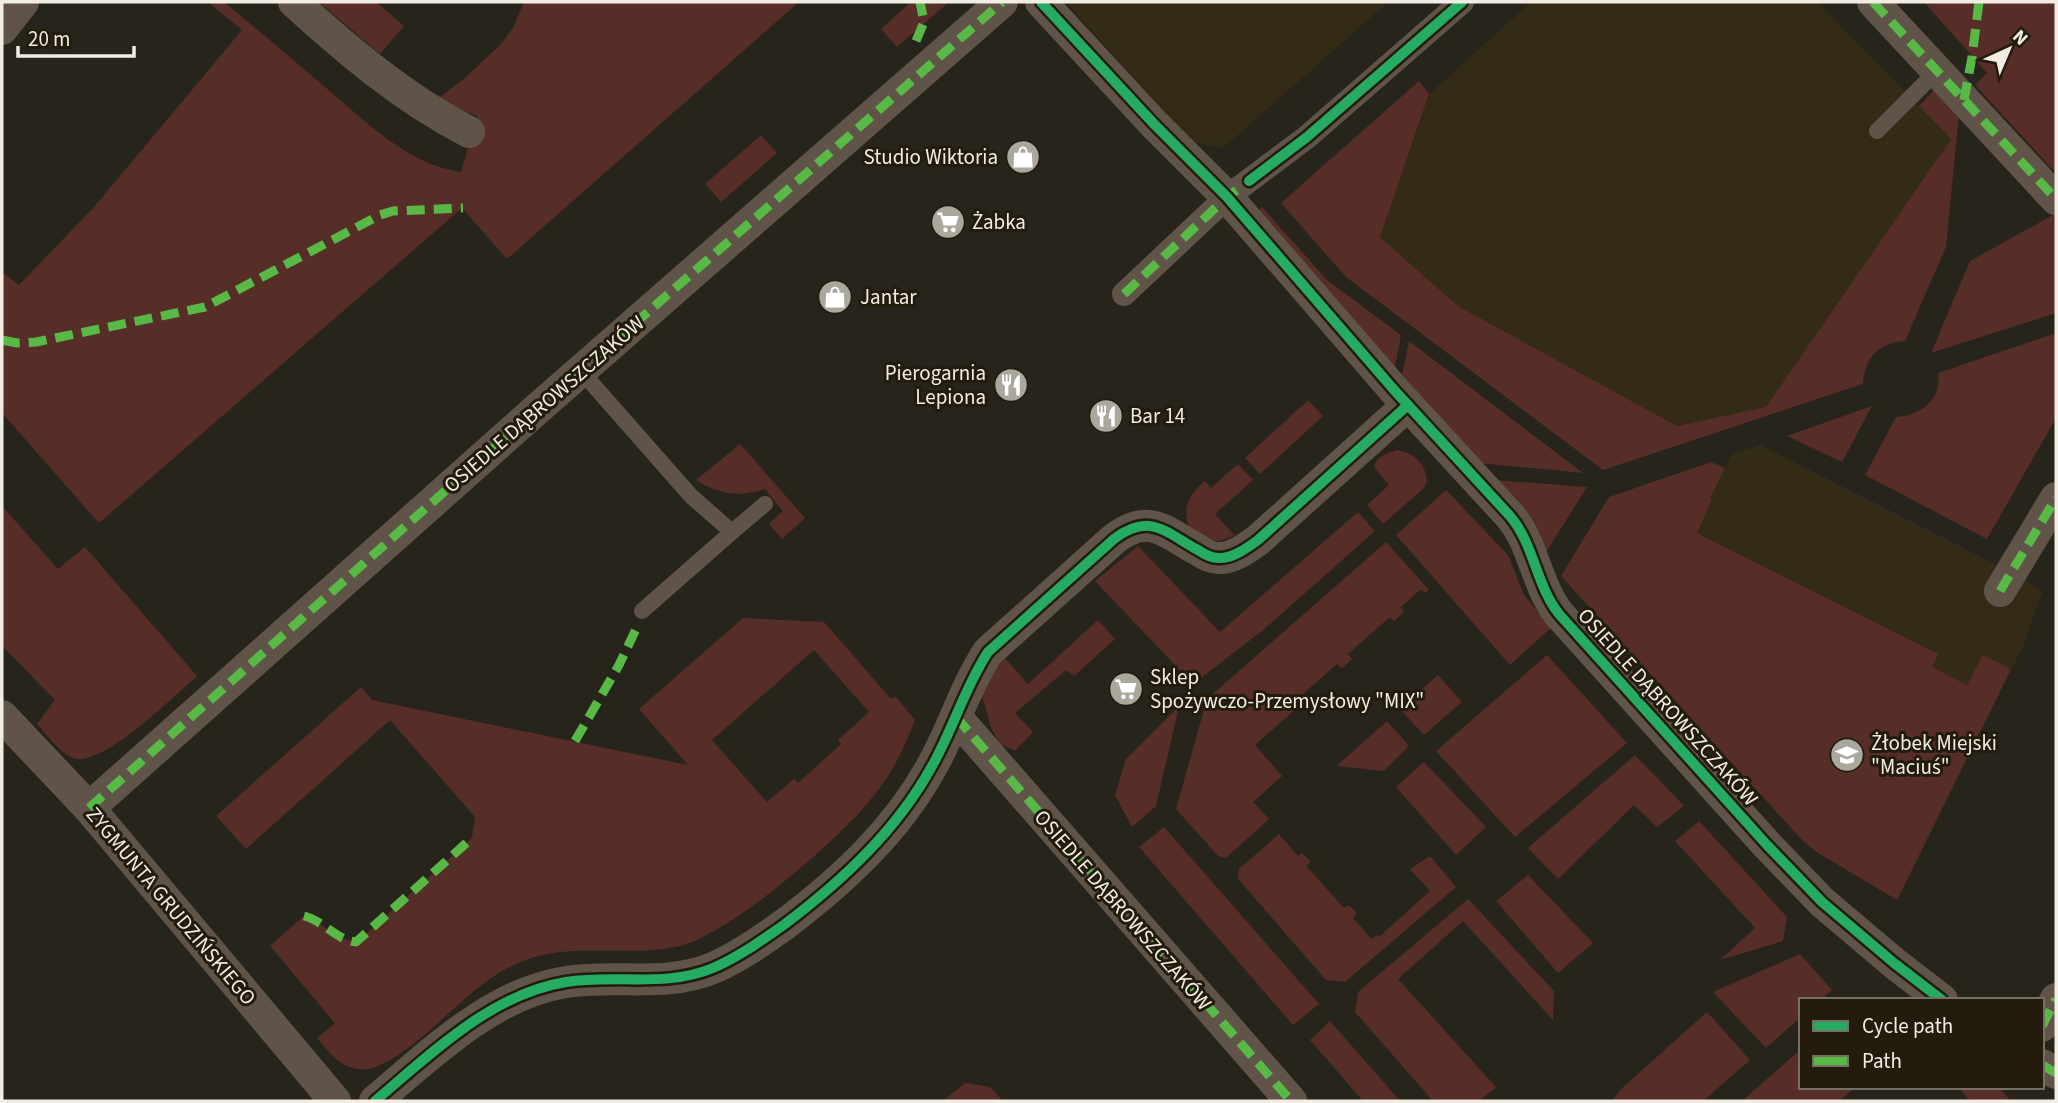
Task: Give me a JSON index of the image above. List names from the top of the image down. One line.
{"streets":{"street":["OSIEDLE DĄBROWSZCZAKÓW","ZYGMUNTA GRUDZIŃSKIEGO"]},"crossings":[["OSIEDLE DĄBROWSZCZAKÓW","ZYGMUNTA GRUDZIŃSKIEGO"]],"places":{"shop":["Studio Wiktoria","Jantar"],"supermarket":["Żabka","Sklep Spożywczo-Przemysłowy \"MIX\""],"restaurant":["Pierogarnia Lepiona","Bar 14"],"school or university":["Żłobek Miejski \"Maciuś\""]},"legend":["Cycle path","Path"],"scale_bar":"20 m","north":"top right"}
